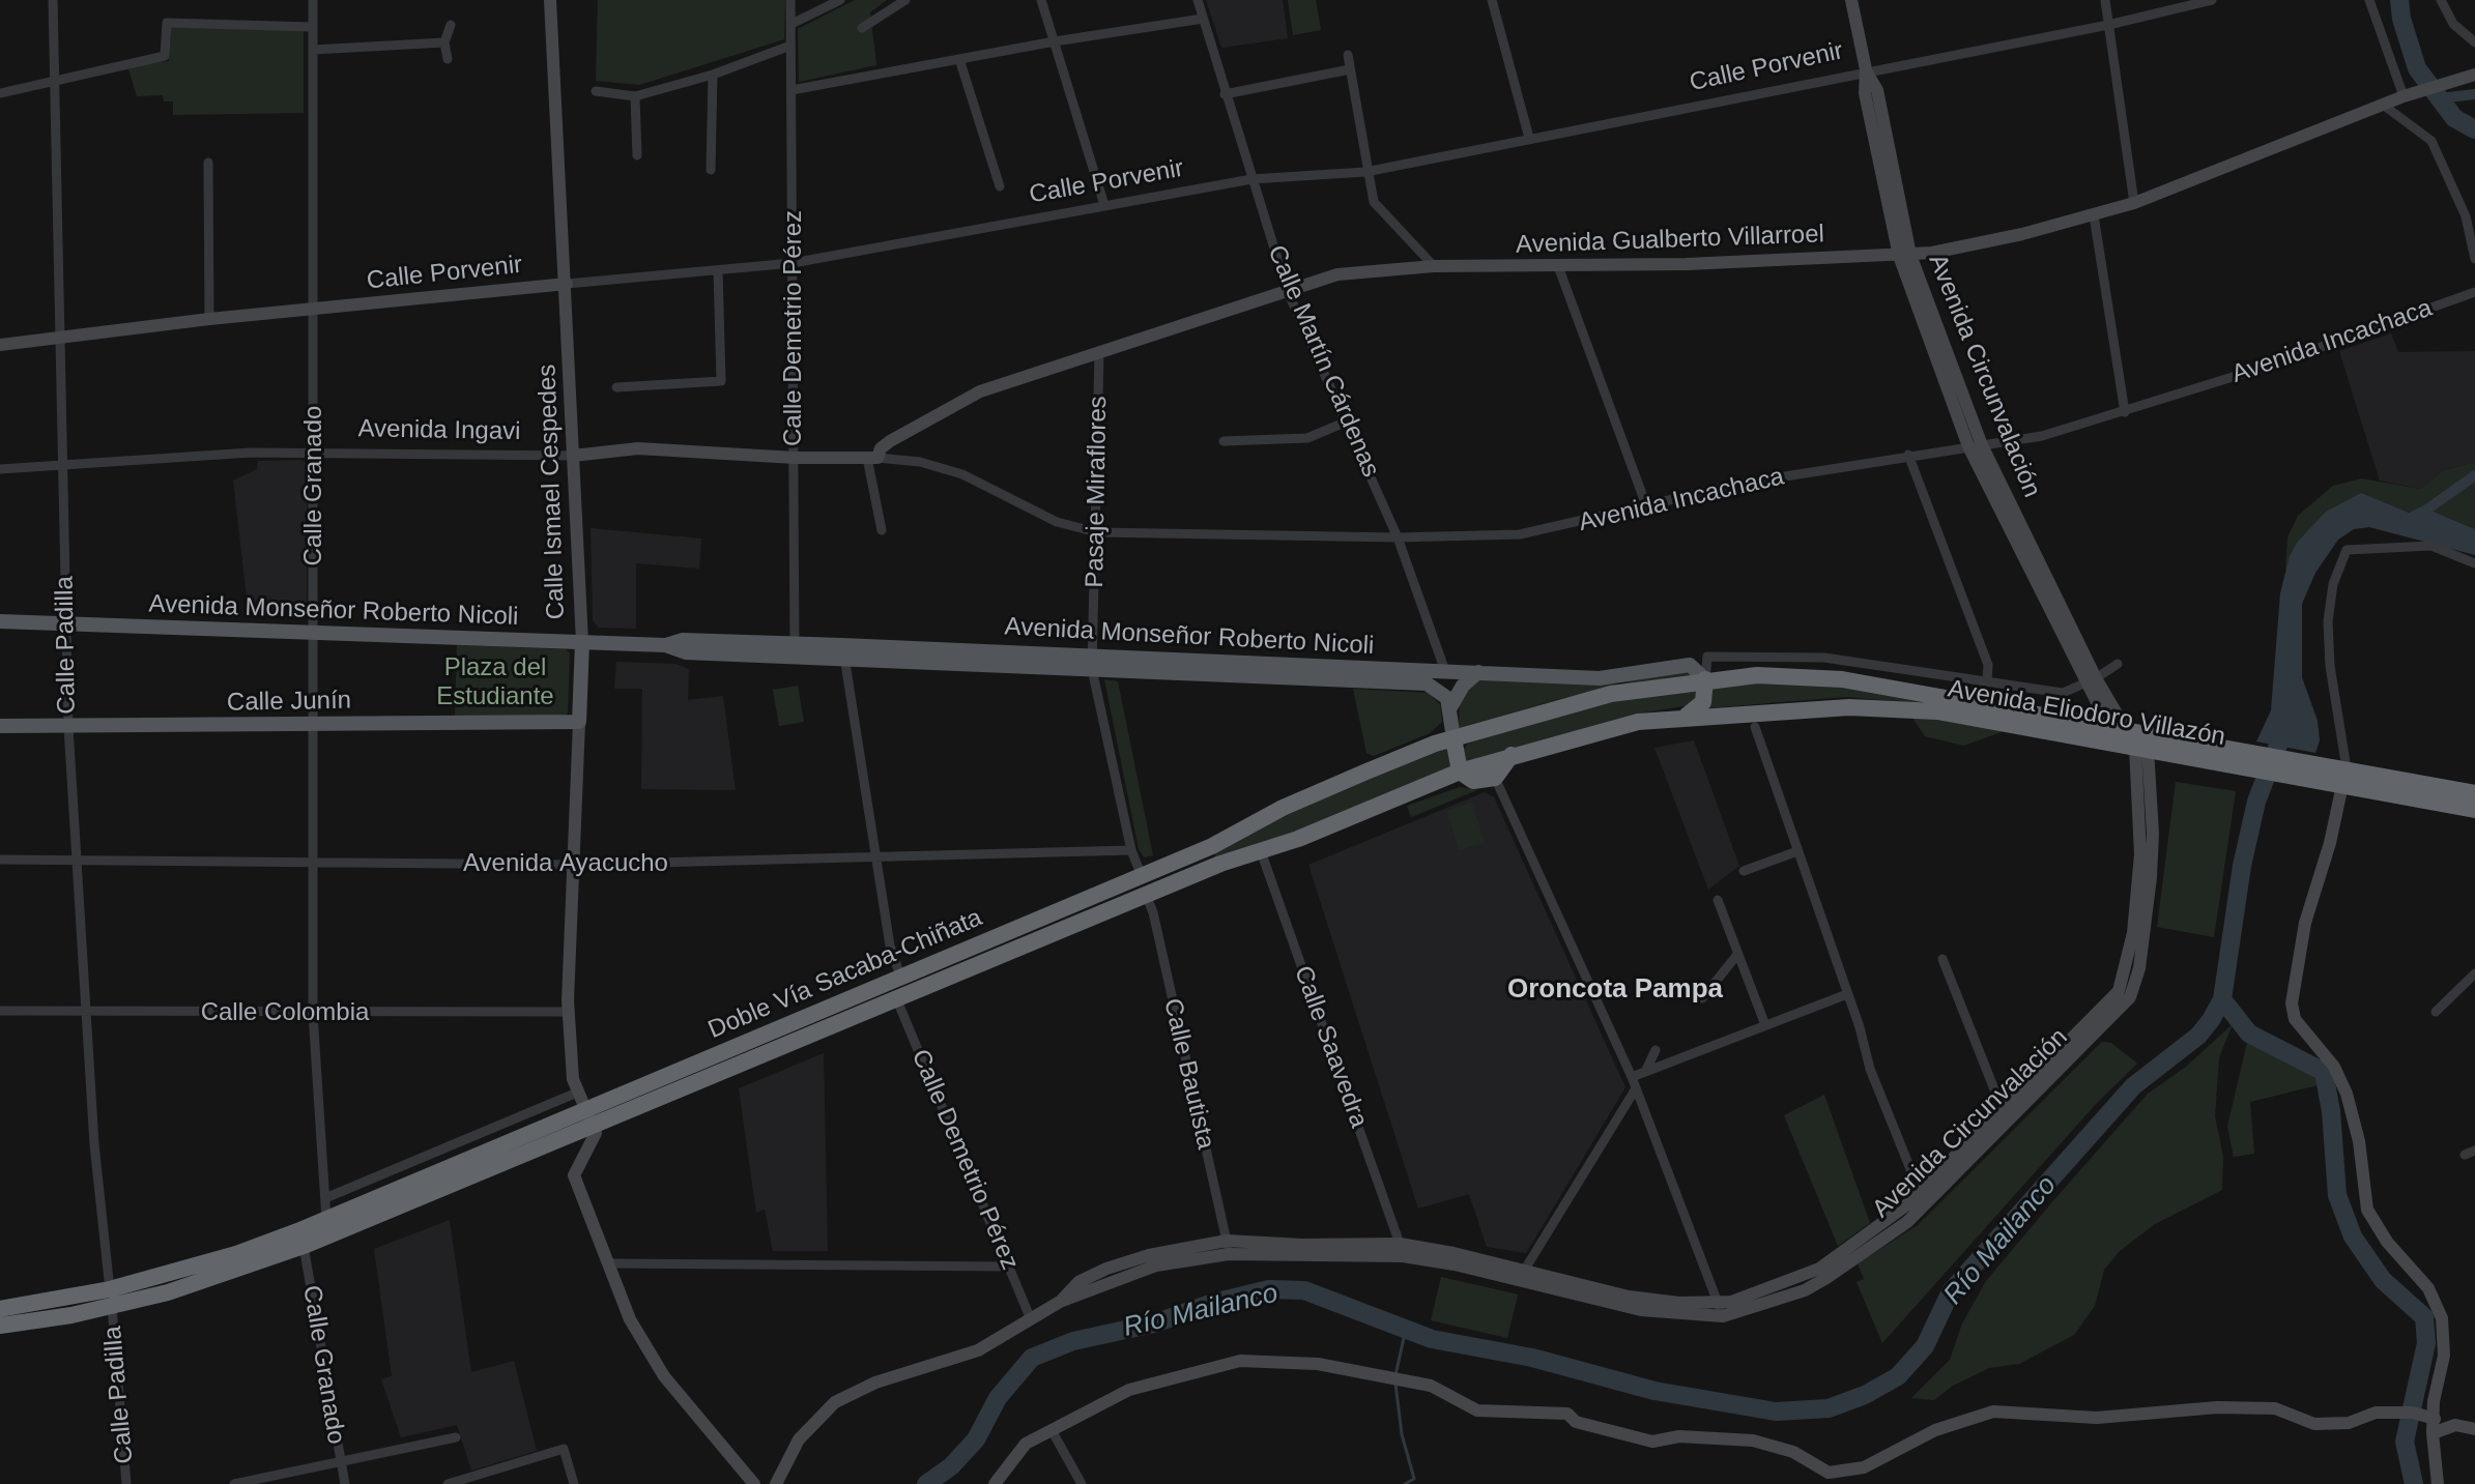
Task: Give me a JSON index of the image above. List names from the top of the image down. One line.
{"streets":{"highway":["Avenida Eliodoro Villazón","Doble Vía Sacaba-Chiñata"],"main road":["Calle Porvenir","Avenida Gualberto Villarroel","Avenida Circunvalación","Avenida Ingavi","Calle Ismael Cespedes","Avenida Monseñor Roberto Nicoli","Calle Junín"],"street":["Calle Demetrio Pérez","Avenida Incachaca","Calle Martín Cárdenas","Calle Granado","Pasaje Miraflores","Calle Padilla","Avenida Ayacucho","Calle Colombia","Calle Saavedra","Calle Bautista"]},"crossings":[["Calle Porvenir","Calle Demetrio Pérez"],["Calle Porvenir","Calle Martín Cárdenas"],["Calle Porvenir","Avenida Circunvalación"],["Calle Porvenir","Calle Granado"],["Calle Porvenir","Calle Ismael Cespedes"],["Calle Porvenir","Calle Padilla"],["Avenida Gualberto Villarroel","Avenida Incachaca"],["Avenida Gualberto Villarroel","Calle Martín Cárdenas"],["Avenida Gualberto Villarroel","Avenida Circunvalación"],["Avenida Gualberto Villarroel","Avenida Ingavi"],["Avenida Gualberto Villarroel","Pasaje Miraflores"],["Calle Demetrio Pérez","Avenida Circunvalación"],["Calle Demetrio Pérez","Avenida Ingavi"],["Calle Demetrio Pérez","Avenida Monseñor Roberto Nicoli"],["Calle Demetrio Pérez","Doble Vía Sacaba-Chiñata"],["Avenida Incachaca","Calle Martín Cárdenas"],["Avenida Incachaca","Avenida Circunvalación"],["Avenida Incachaca","Avenida Ingavi"],["Avenida Incachaca","Pasaje Miraflores"],["Calle Martín Cárdenas","Avenida Monseñor Roberto Nicoli"],["Avenida Circunvalación","Avenida Eliodoro Villazón"],["Avenida Circunvalación","Calle Saavedra"],["Avenida Circunvalación","Calle Bautista"],["Avenida Ingavi","Calle Granado"],["Avenida Ingavi","Calle Ismael Cespedes"],["Avenida Ingavi","Calle Padilla"],["Calle Granado","Avenida Monseñor Roberto Nicoli"],["Calle Granado","Calle Junín"],["Calle Granado","Avenida Ayacucho"],["Calle Granado","Doble Vía Sacaba-Chiñata"],["Calle Granado","Calle Colombia"],["Calle Ismael Cespedes","Avenida Monseñor Roberto Nicoli"],["Calle Ismael Cespedes","Calle Junín"],["Calle Ismael Cespedes","Avenida Ayacucho"],["Calle Ismael Cespedes","Doble Vía Sacaba-Chiñata"],["Calle Ismael Cespedes","Calle Colombia"],["Pasaje Miraflores","Avenida Monseñor Roberto Nicoli"],["Pasaje Miraflores","Avenida Ayacucho"],["Pasaje Miraflores","Doble Vía Sacaba-Chiñata"],["Avenida Monseñor Roberto Nicoli","Calle Padilla"],["Avenida Monseñor Roberto Nicoli","Avenida Eliodoro Villazón"],["Avenida Monseñor Roberto Nicoli","Doble Vía Sacaba-Chiñata"],["Calle Padilla","Calle Junín"],["Calle Padilla","Avenida Ayacucho"],["Calle Padilla","Doble Vía Sacaba-Chiñata"],["Calle Padilla","Calle Colombia"],["Avenida Eliodoro Villazón","Doble Vía Sacaba-Chiñata"],["Doble Vía Sacaba-Chiñata","Calle Saavedra"],["Doble Vía Sacaba-Chiñata","Calle Bautista"]],"districts":["Oroncota Pampa"],"water":["Río Mailanco"],"parks":["Plaza del Estudiante"]}
